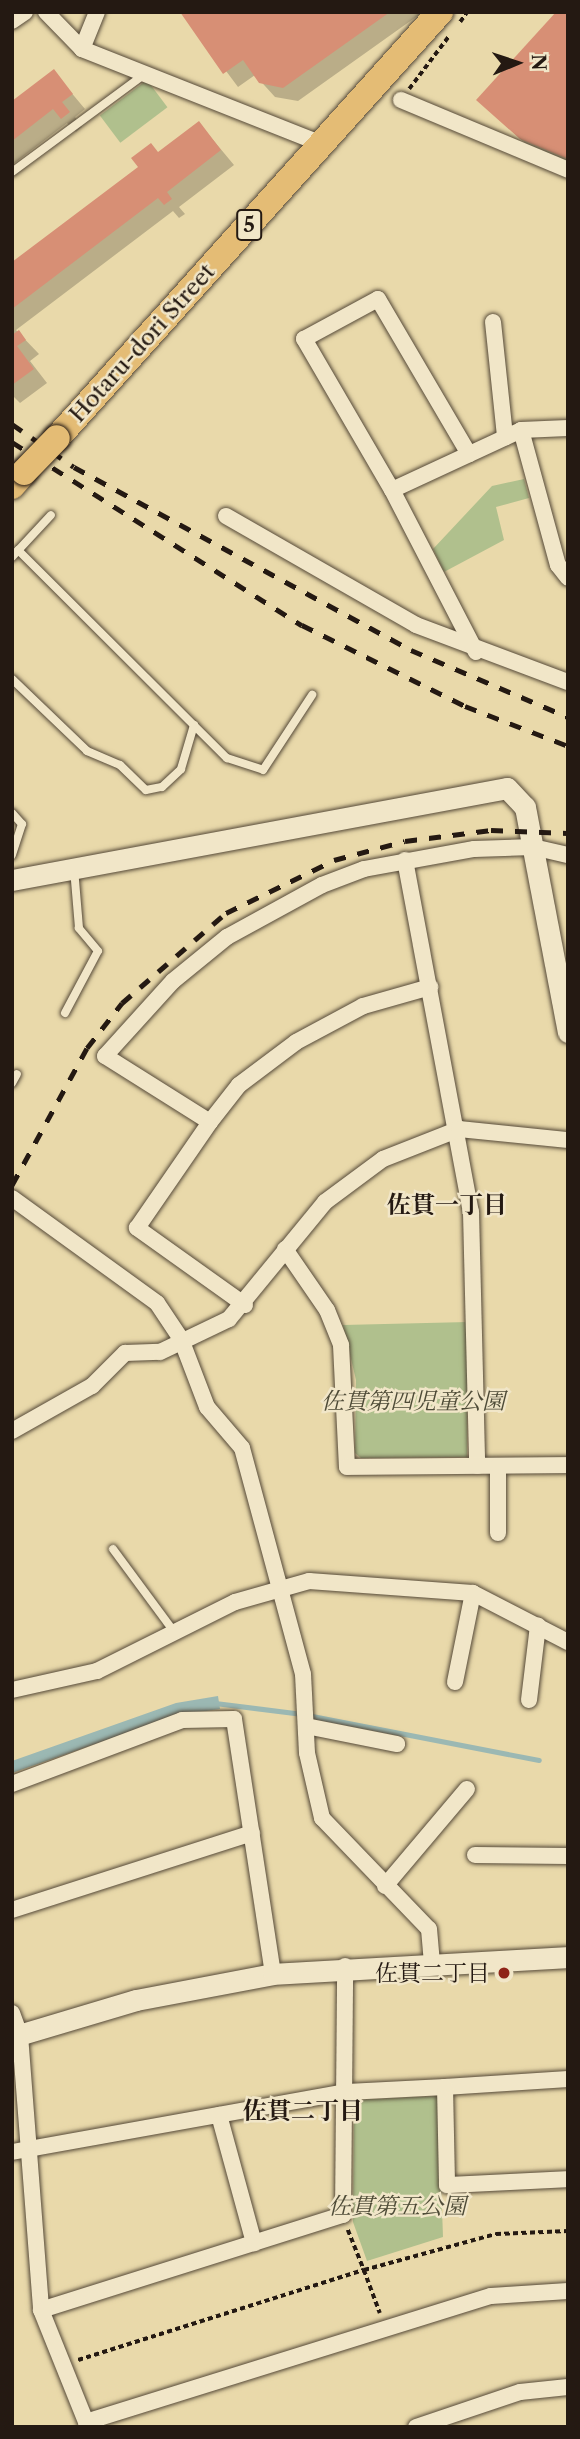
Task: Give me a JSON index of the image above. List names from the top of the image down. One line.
{"streets":{"main road":["5","Hotaru-dori Street"]},"districts":["佐貫一丁目","佐貫二丁目"],"parks":["佐貫第四児童公園","佐貫第五公園"],"places":["佐貫二丁目"],"north":"right"}
